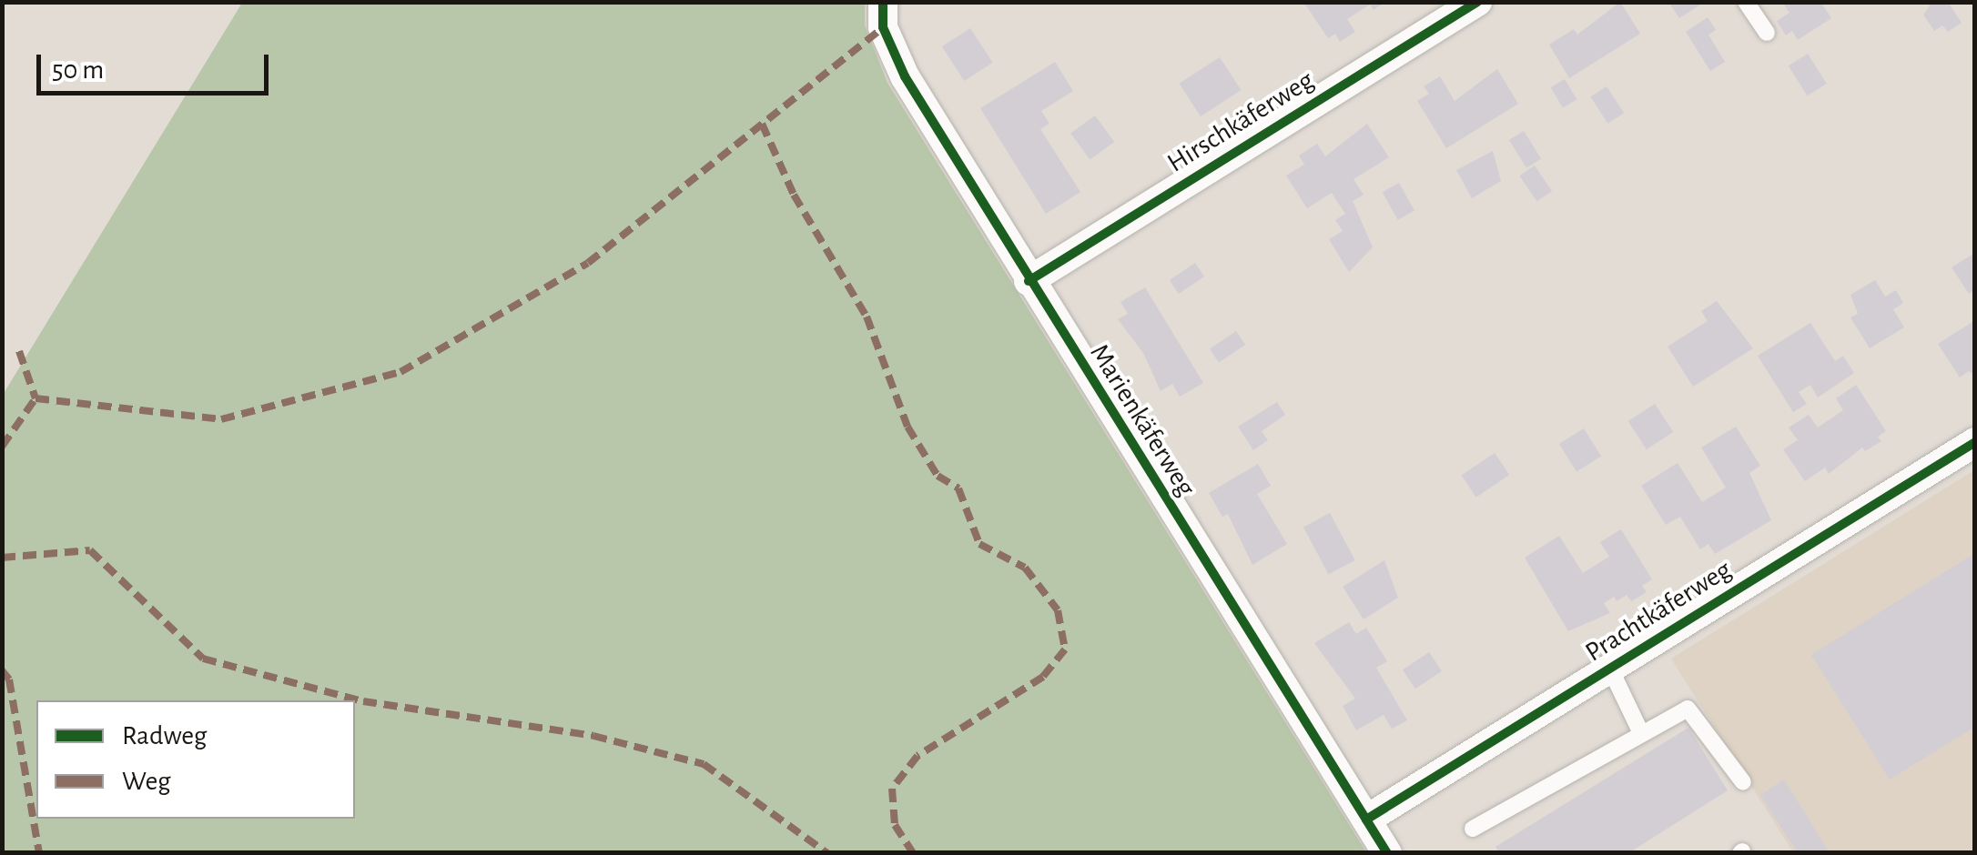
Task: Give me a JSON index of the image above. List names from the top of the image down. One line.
{"streets":{"street":["Hirschkäferweg","Marienkäferweg","Prachtkäferweg"]},"crossings":[["Hirschkäferweg","Marienkäferweg"],["Marienkäferweg","Prachtkäferweg"]],"legend":["Radweg","Weg"],"scale_bar":"50 m"}
